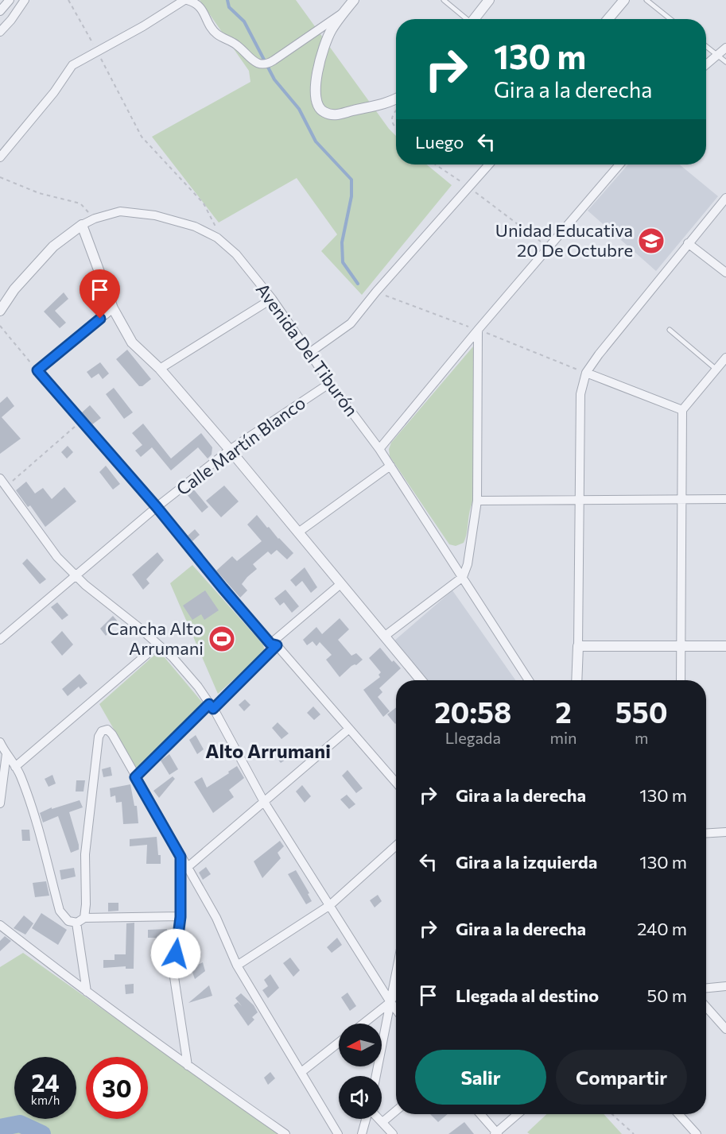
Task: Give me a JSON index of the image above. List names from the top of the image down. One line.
{"streets":{"street":["Avenida Del Tiburón","Calle Martín Blanco"]},"crossings":[["Avenida Del Tiburón","Calle Martín Blanco"]],"districts":["Alto Arrumani"],"places":{"school or university":["Unidad Educativa 20 De Octubre"],"sports":["Cancha Alto Arrumani"]},"north":"left","page":{"turn":["130 m","Gira a la derecha"],"then":"Luego","eta":["20:58","Llegada","2","min","550","m"],"list":[{"name":"Gira a la derecha","value":"130 m"},{"name":"Gira a la izquierda","value":"130 m"},{"name":"Gira a la derecha","value":"240 m"},{"name":"Llegada al destino","value":"50 m"}],"buttons":["Salir","Compartir"],"speed":"24 km/h","limit":"30"}}
